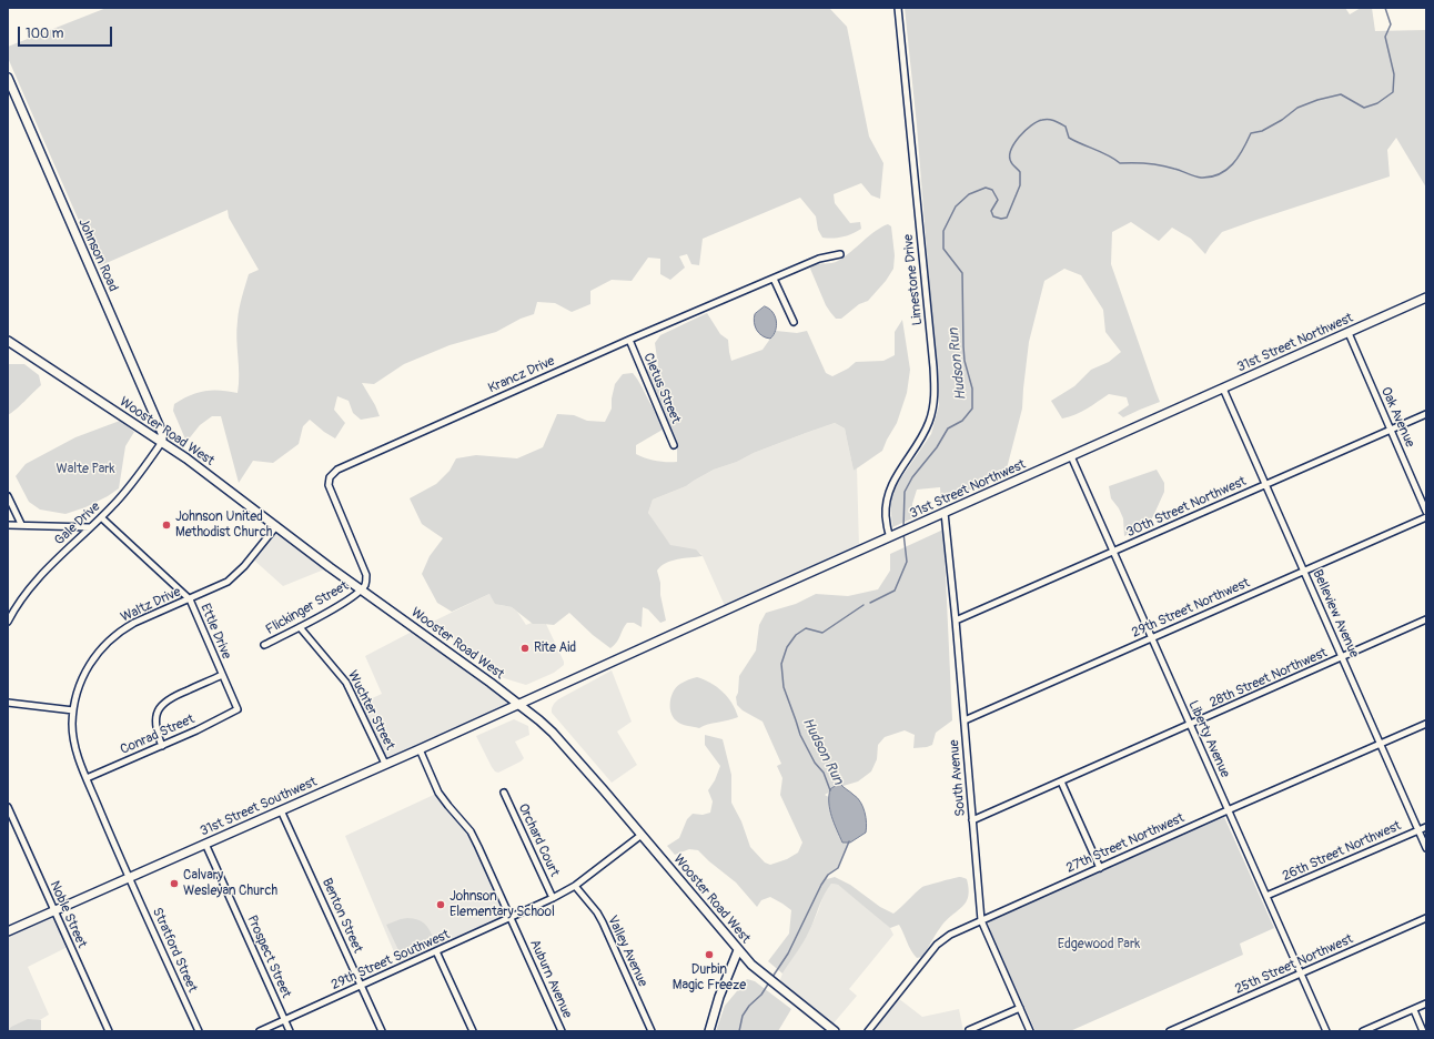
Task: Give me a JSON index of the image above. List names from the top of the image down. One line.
{"streets":{"main road":["Johnson Road","31st Street Northwest","Wooster Road West","31st Street Southwest"],"street":["Limestone Drive","Krancz Drive","Cletus Street","Oak Avenue","30th Street Northwest","Gale Drive","Waltz Drive","Flickinger Street","29th Street Northwest","Belleview Avenue","Ettle Drive","28th Street Northwest","Wuchter Street","Conrad Street","Liberty Avenue","South Avenue","Orchard Court","27th Street Northwest","26th Street Northwest","Noble Street","Benton Street","Stratford Street","Valley Avenue","Prospect Street","29th Street Southwest","25th Street Northwest","Auburn Avenue"]},"crossings":[["Johnson Road","Wooster Road West"],["Johnson Road","Gale Drive"],["Limestone Drive","31st Street Northwest"],["31st Street Northwest","Oak Avenue"],["31st Street Northwest","Wooster Road West"],["31st Street Northwest","Belleview Avenue"],["31st Street Northwest","Liberty Avenue"],["31st Street Northwest","South Avenue"],["31st Street Northwest","31st Street Southwest"],["Krancz Drive","Cletus Street"],["Krancz Drive","Wooster Road West"],["Krancz Drive","Flickinger Street"],["Oak Avenue","30th Street Northwest"],["Wooster Road West","Gale Drive"],["Wooster Road West","Waltz Drive"],["Wooster Road West","Flickinger Street"],["Wooster Road West","31st Street Southwest"],["Wooster Road West","29th Street Southwest"],["30th Street Northwest","Belleview Avenue"],["30th Street Northwest","Liberty Avenue"],["30th Street Northwest","South Avenue"],["Gale Drive","Ettle Drive"],["Waltz Drive","Ettle Drive"],["Waltz Drive","Conrad Street"],["Waltz Drive","31st Street Southwest"],["Waltz Drive","Stratford Street"],["Flickinger Street","Wuchter Street"],["29th Street Northwest","Belleview Avenue"],["29th Street Northwest","Liberty Avenue"],["29th Street Northwest","South Avenue"],["Belleview Avenue","28th Street Northwest"],["Belleview Avenue","27th Street Northwest"],["Belleview Avenue","26th Street Northwest"],["Ettle Drive","Conrad Street"],["28th Street Northwest","Liberty Avenue"],["28th Street Northwest","South Avenue"],["Wuchter Street","31st Street Southwest"],["Liberty Avenue","27th Street Northwest"],["Liberty Avenue","26th Street Northwest"],["Liberty Avenue","25th Street Northwest"],["South Avenue","27th Street Northwest"],["31st Street Southwest","Noble Street"],["31st Street Southwest","Benton Street"],["31st Street Southwest","Stratford Street"],["31st Street Southwest","Prospect Street"],["31st Street Southwest","Auburn Avenue"],["Orchard Court","29th Street Southwest"],["Benton Street","29th Street Southwest"],["Valley Avenue","29th Street Southwest"],["Prospect Street","29th Street Southwest"],["29th Street Southwest","Auburn Avenue"]],"water":["Hudson Run"],"parks":["Walte Park","Edgewood Park"],"places":["Johnson United Methodist Church","Rite Aid","Calvary Wesleyan Church","Johnson Elementary School","Durbin Magic Freeze"],"scale_bar":"100 m"}
